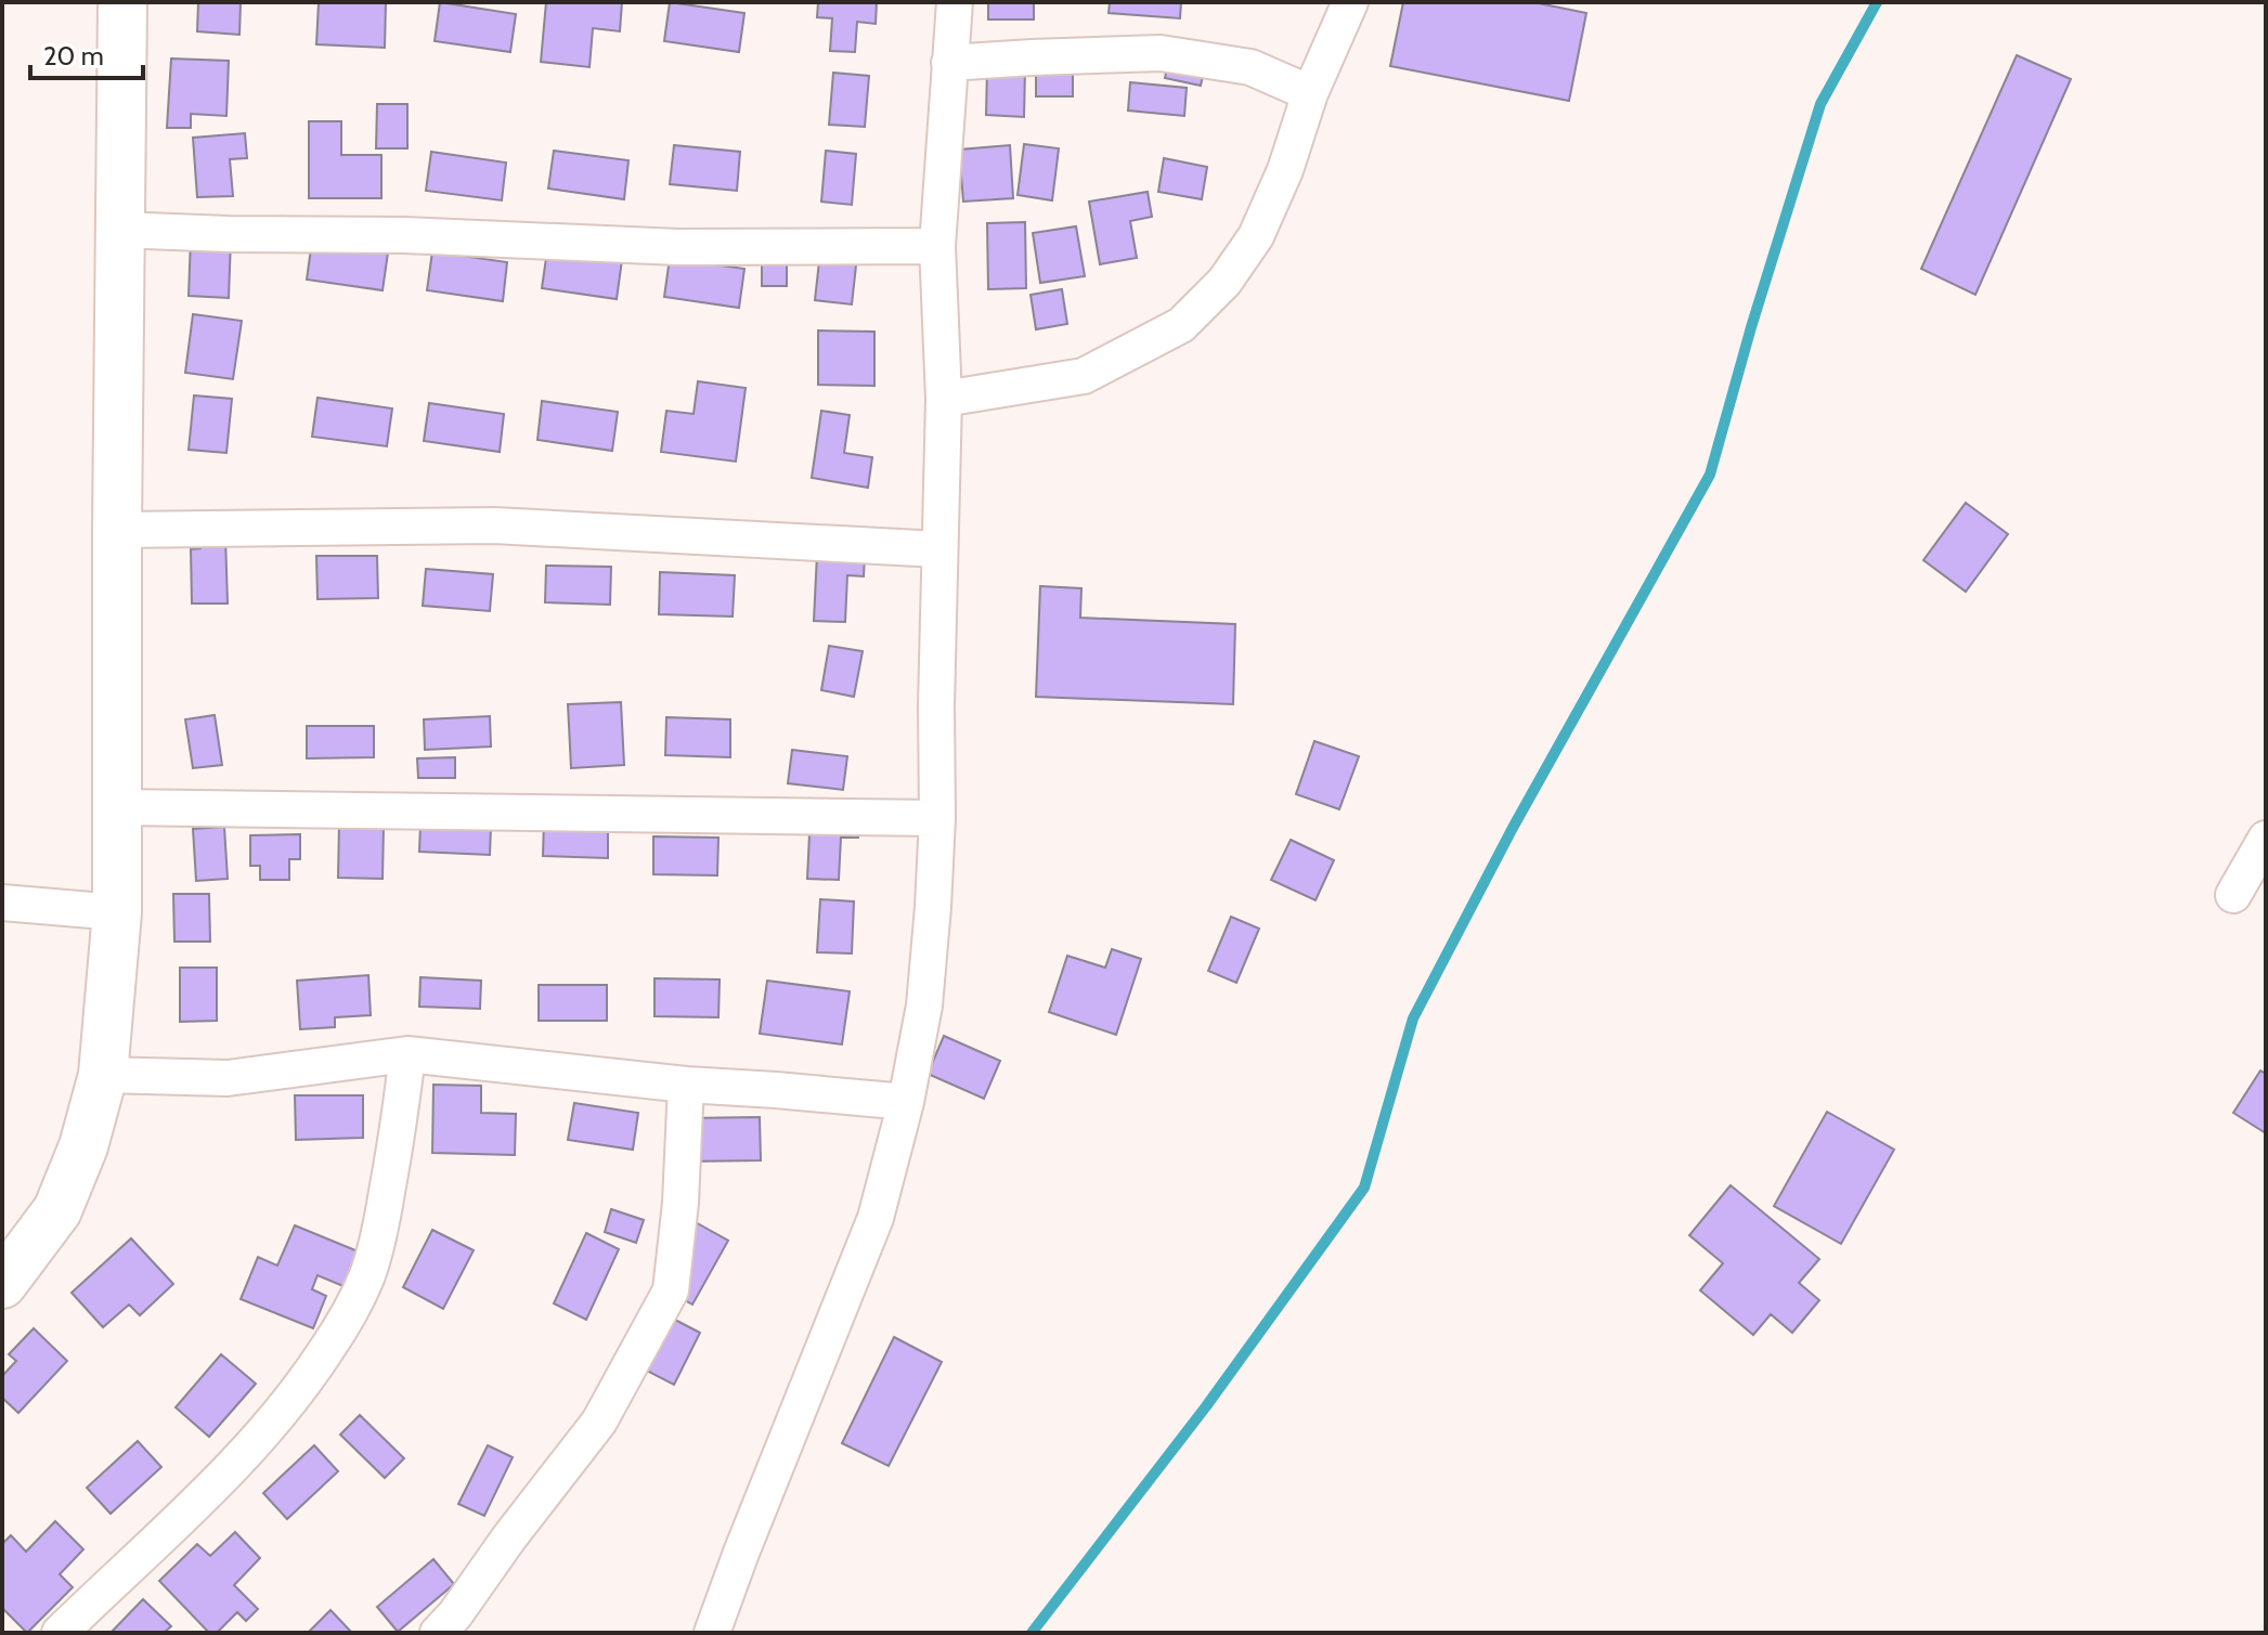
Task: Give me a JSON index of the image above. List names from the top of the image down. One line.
{"scale_bar":"20 m"}
